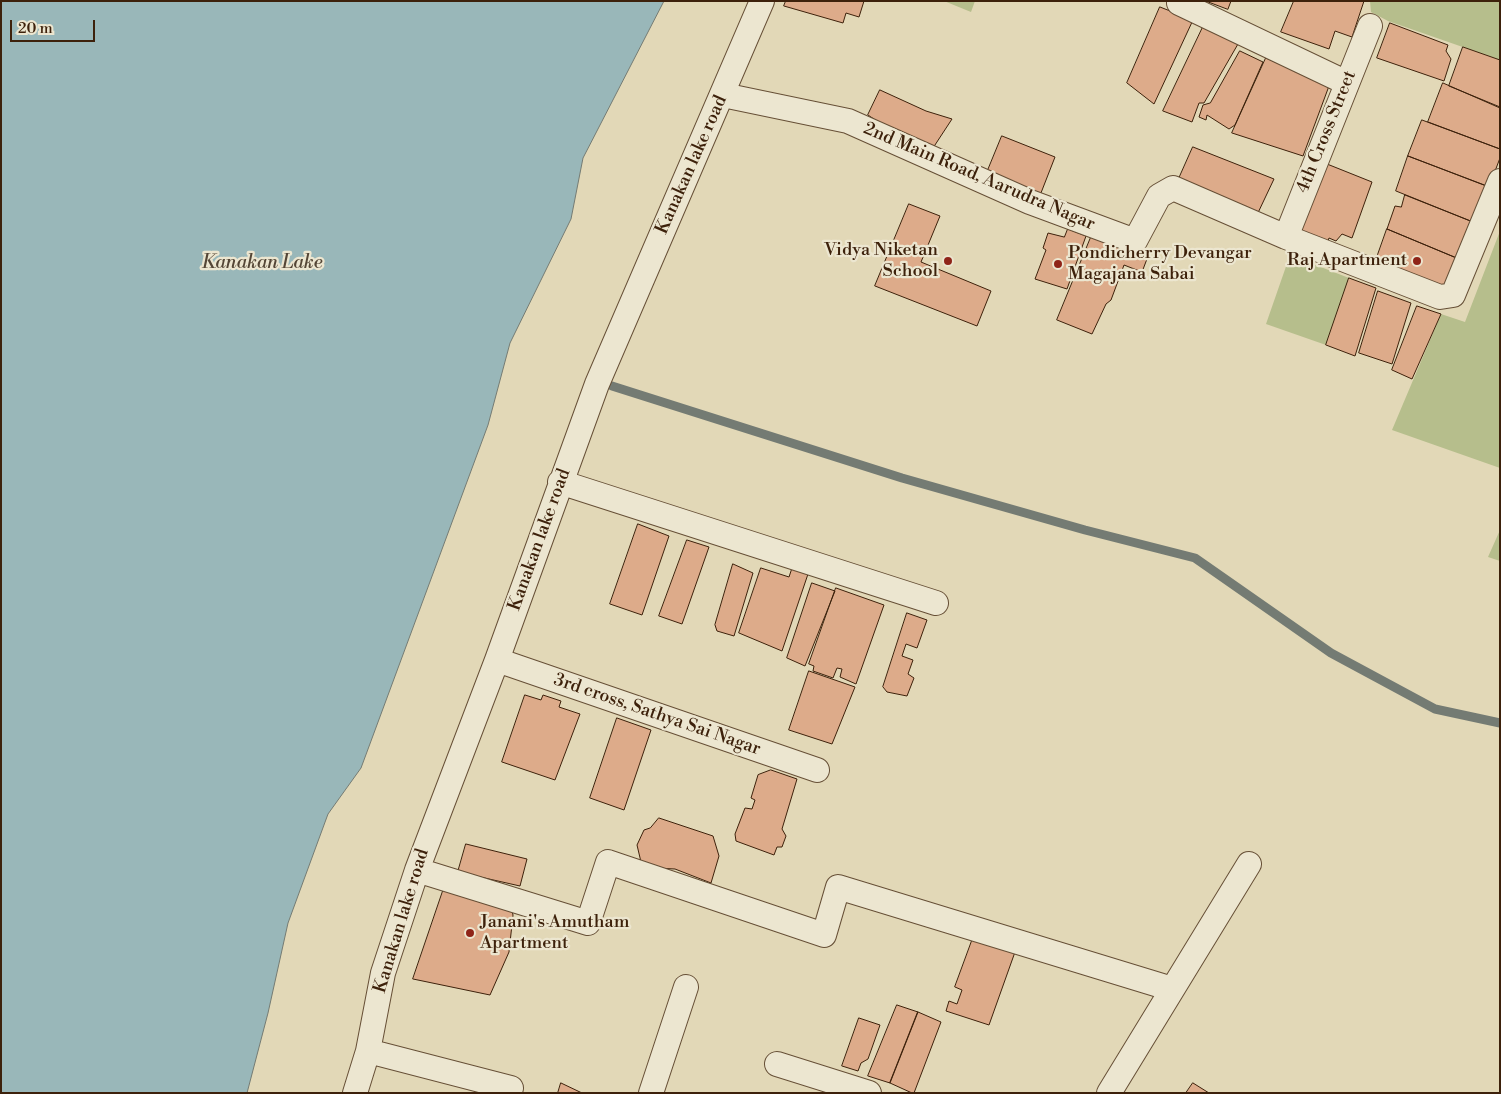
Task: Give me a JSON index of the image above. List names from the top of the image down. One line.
{"streets":{"street":["4th Cross Street","Kanakan lake road","2nd Main Road, Aarudra Nagar","3rd cross, Sathya Sai Nagar"]},"crossings":[["4th Cross Street","2nd Main Road, Aarudra Nagar"],["Kanakan lake road","2nd Main Road, Aarudra Nagar"],["Kanakan lake road","3rd cross, Sathya Sai Nagar"]],"water":["Kanakan Lake"],"places":["Vidya Niketan School","Raj Apartment","Pondicherry Devangar Magajana Sabai","Janani's Amutham Apartment"],"scale_bar":"20 m"}
